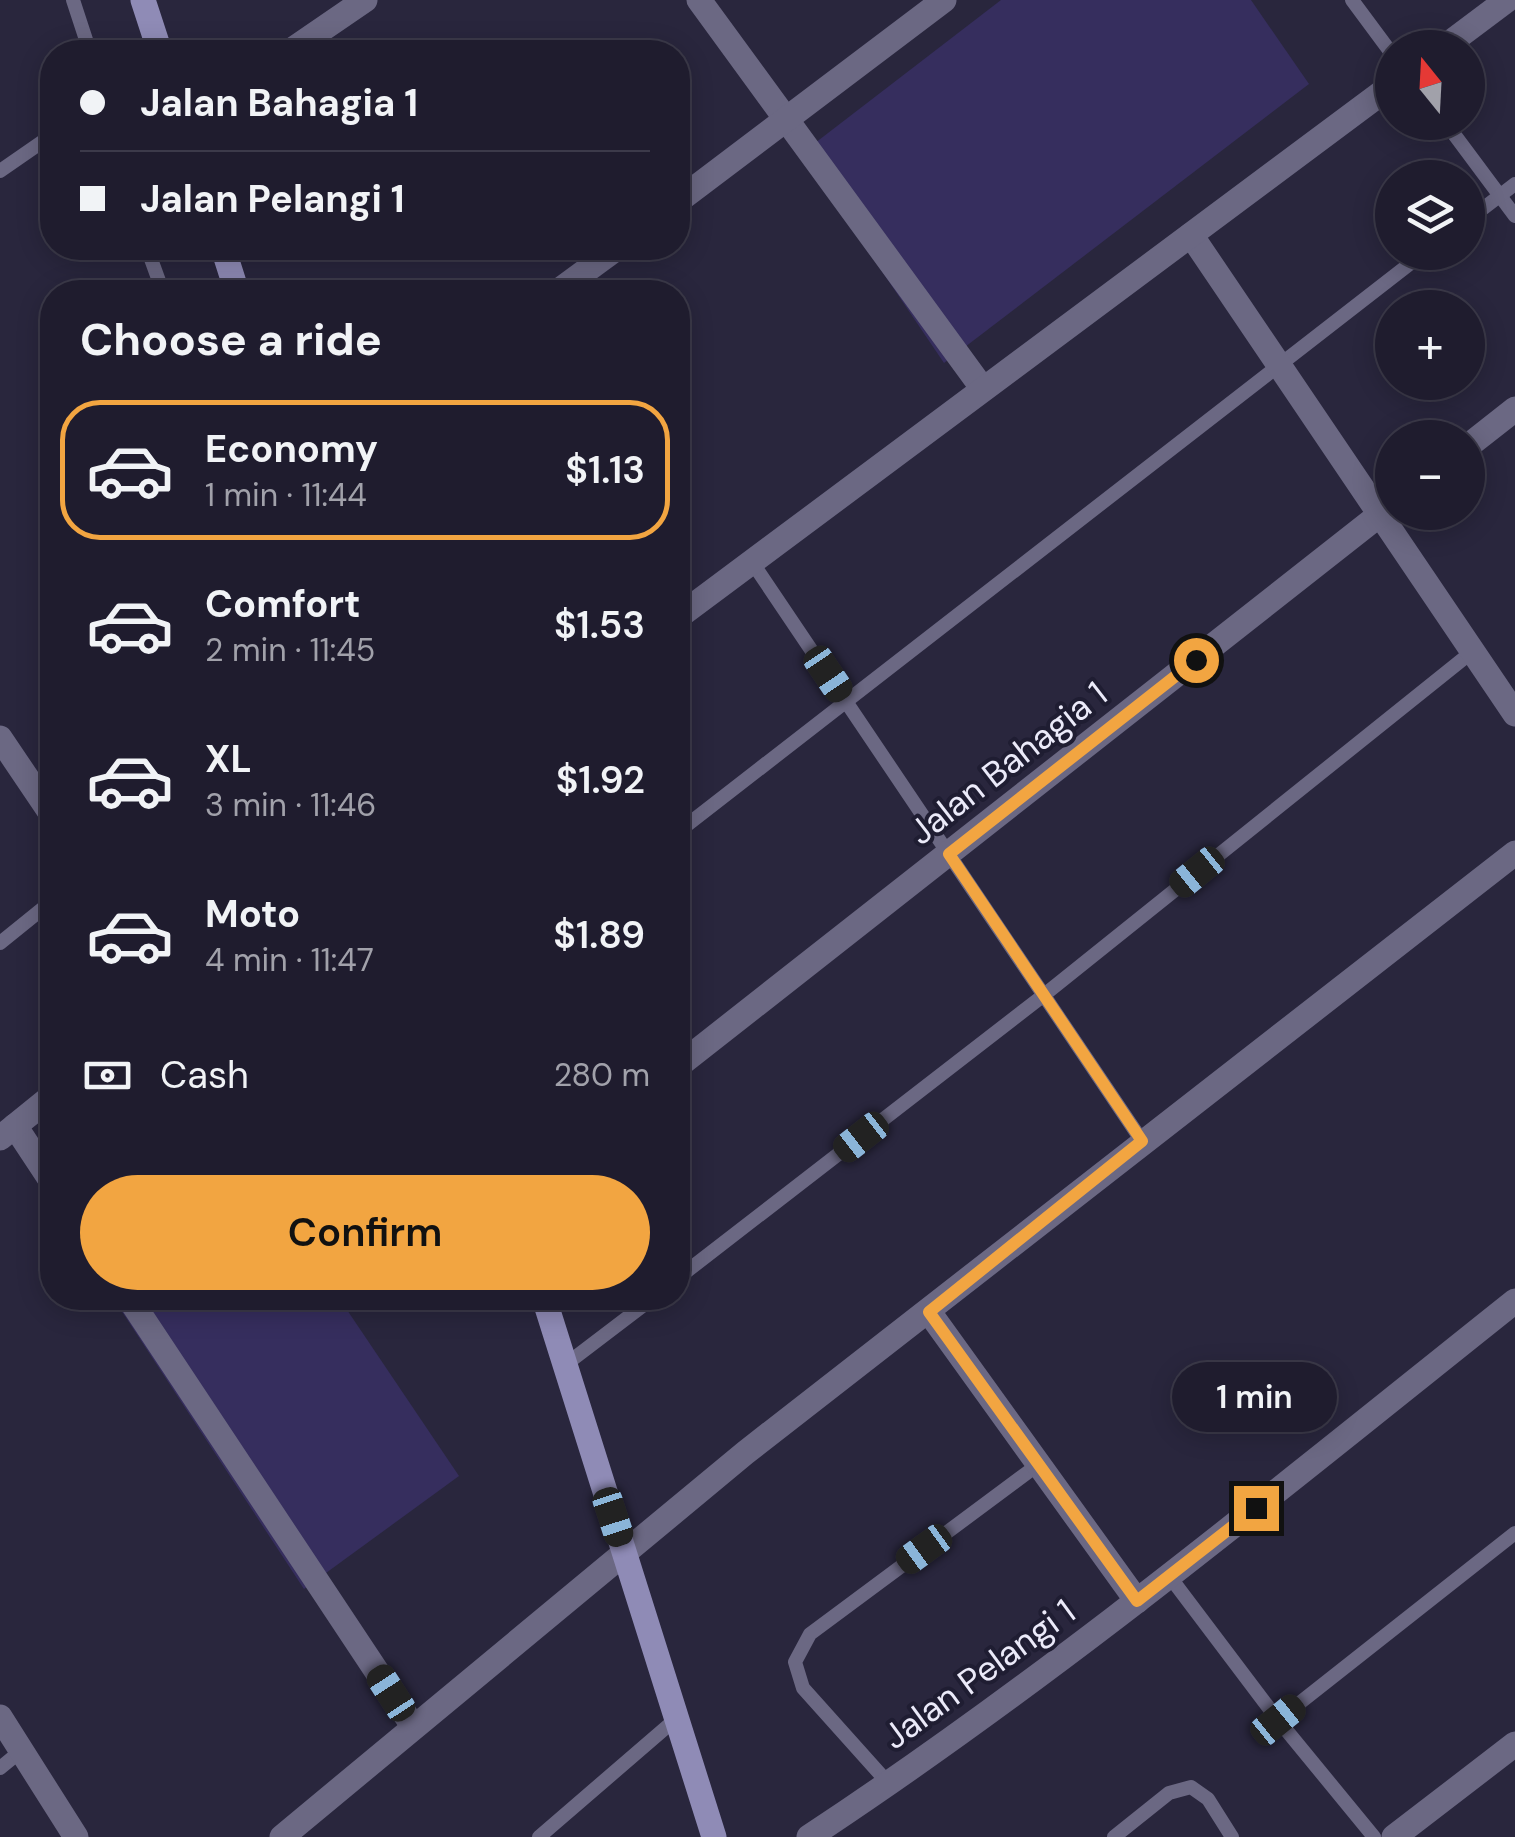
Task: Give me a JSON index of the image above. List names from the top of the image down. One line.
{"streets":{"street":["Jalan Bahagia 1","Jalan Pelangi 1"]},"north":"top","page":{"map_buttons":["+","−"],"banner":["Jalan Bahagia 1","Jalan Pelangi 1"],"heading":"Choose a ride","list":[{"name":"Economy","note":"1 min · 11:44","value":"$1.13"},{"name":"Comfort","note":"2 min · 11:45","value":"$1.53"},{"name":"XL","note":"3 min · 11:46","value":"$1.92"},{"name":"Moto","note":"4 min · 11:47","value":"$1.89"}],"pay":["Cash","280 m"],"buttons":"Confirm","bubble":"1 min"}}
